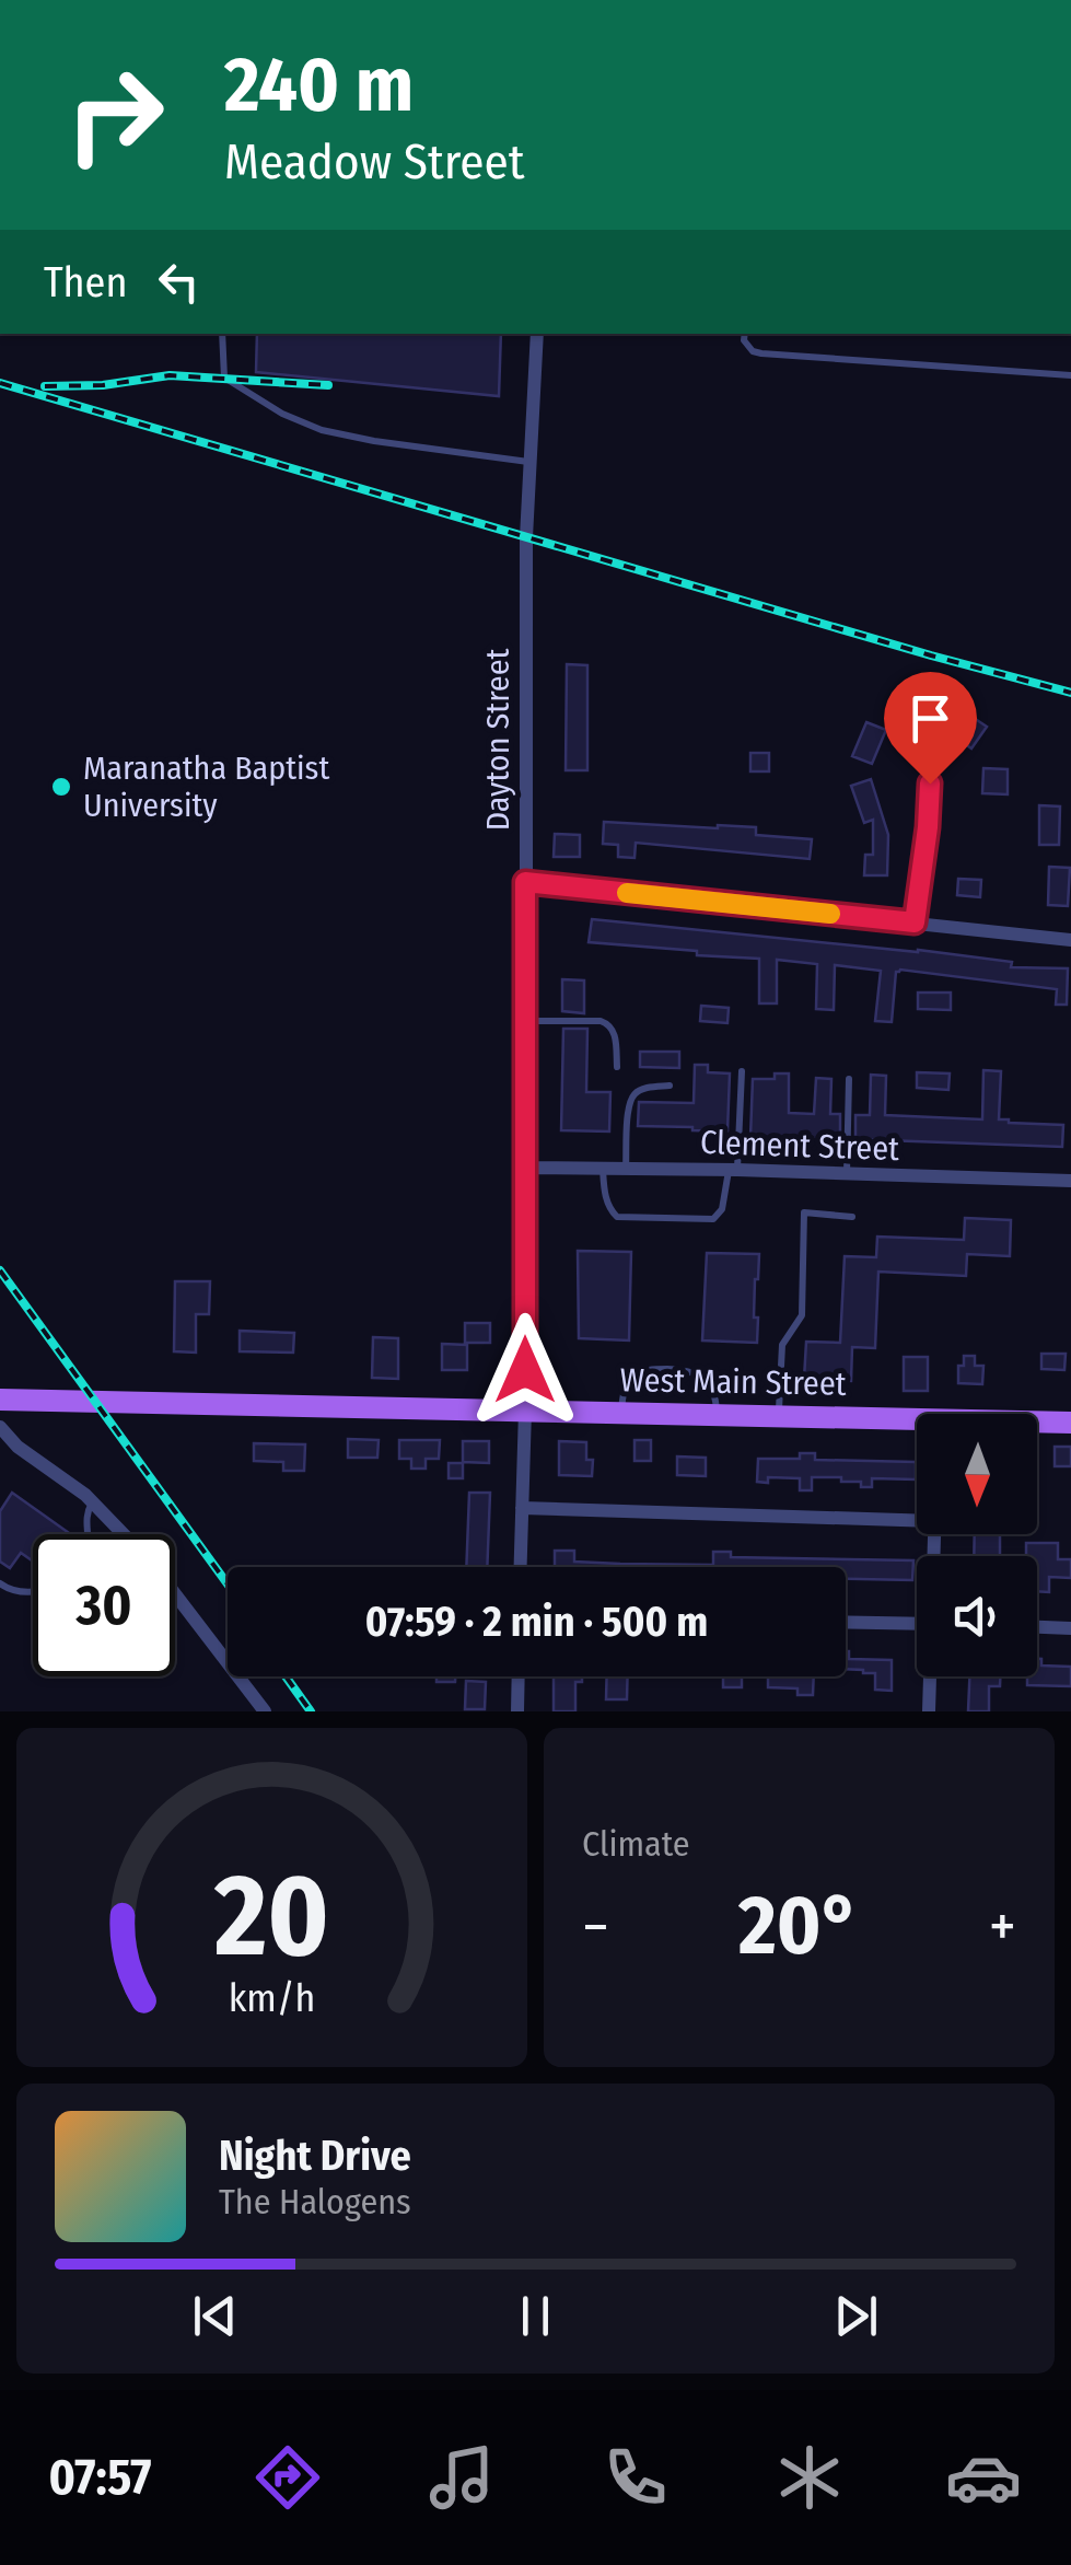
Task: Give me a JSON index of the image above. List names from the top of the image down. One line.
{"streets":{"main road":["West Main Street"],"street":["Dayton Street","Clement Street"]},"crossings":[["Dayton Street","Clement Street"],["Dayton Street","West Main Street"]],"places":["Maranatha Baptist University"],"north":"bottom","page":{"turn":["240 m","Meadow Street"],"then":"Then","limit":"30","trip":"07:59 · 2 min · 500 m","tile":"Climate","heat":["−","20°","+"],"song":["Night Drive","The Halogens"],"tabs":"07:57","gauge":["20","km/h"]}}
